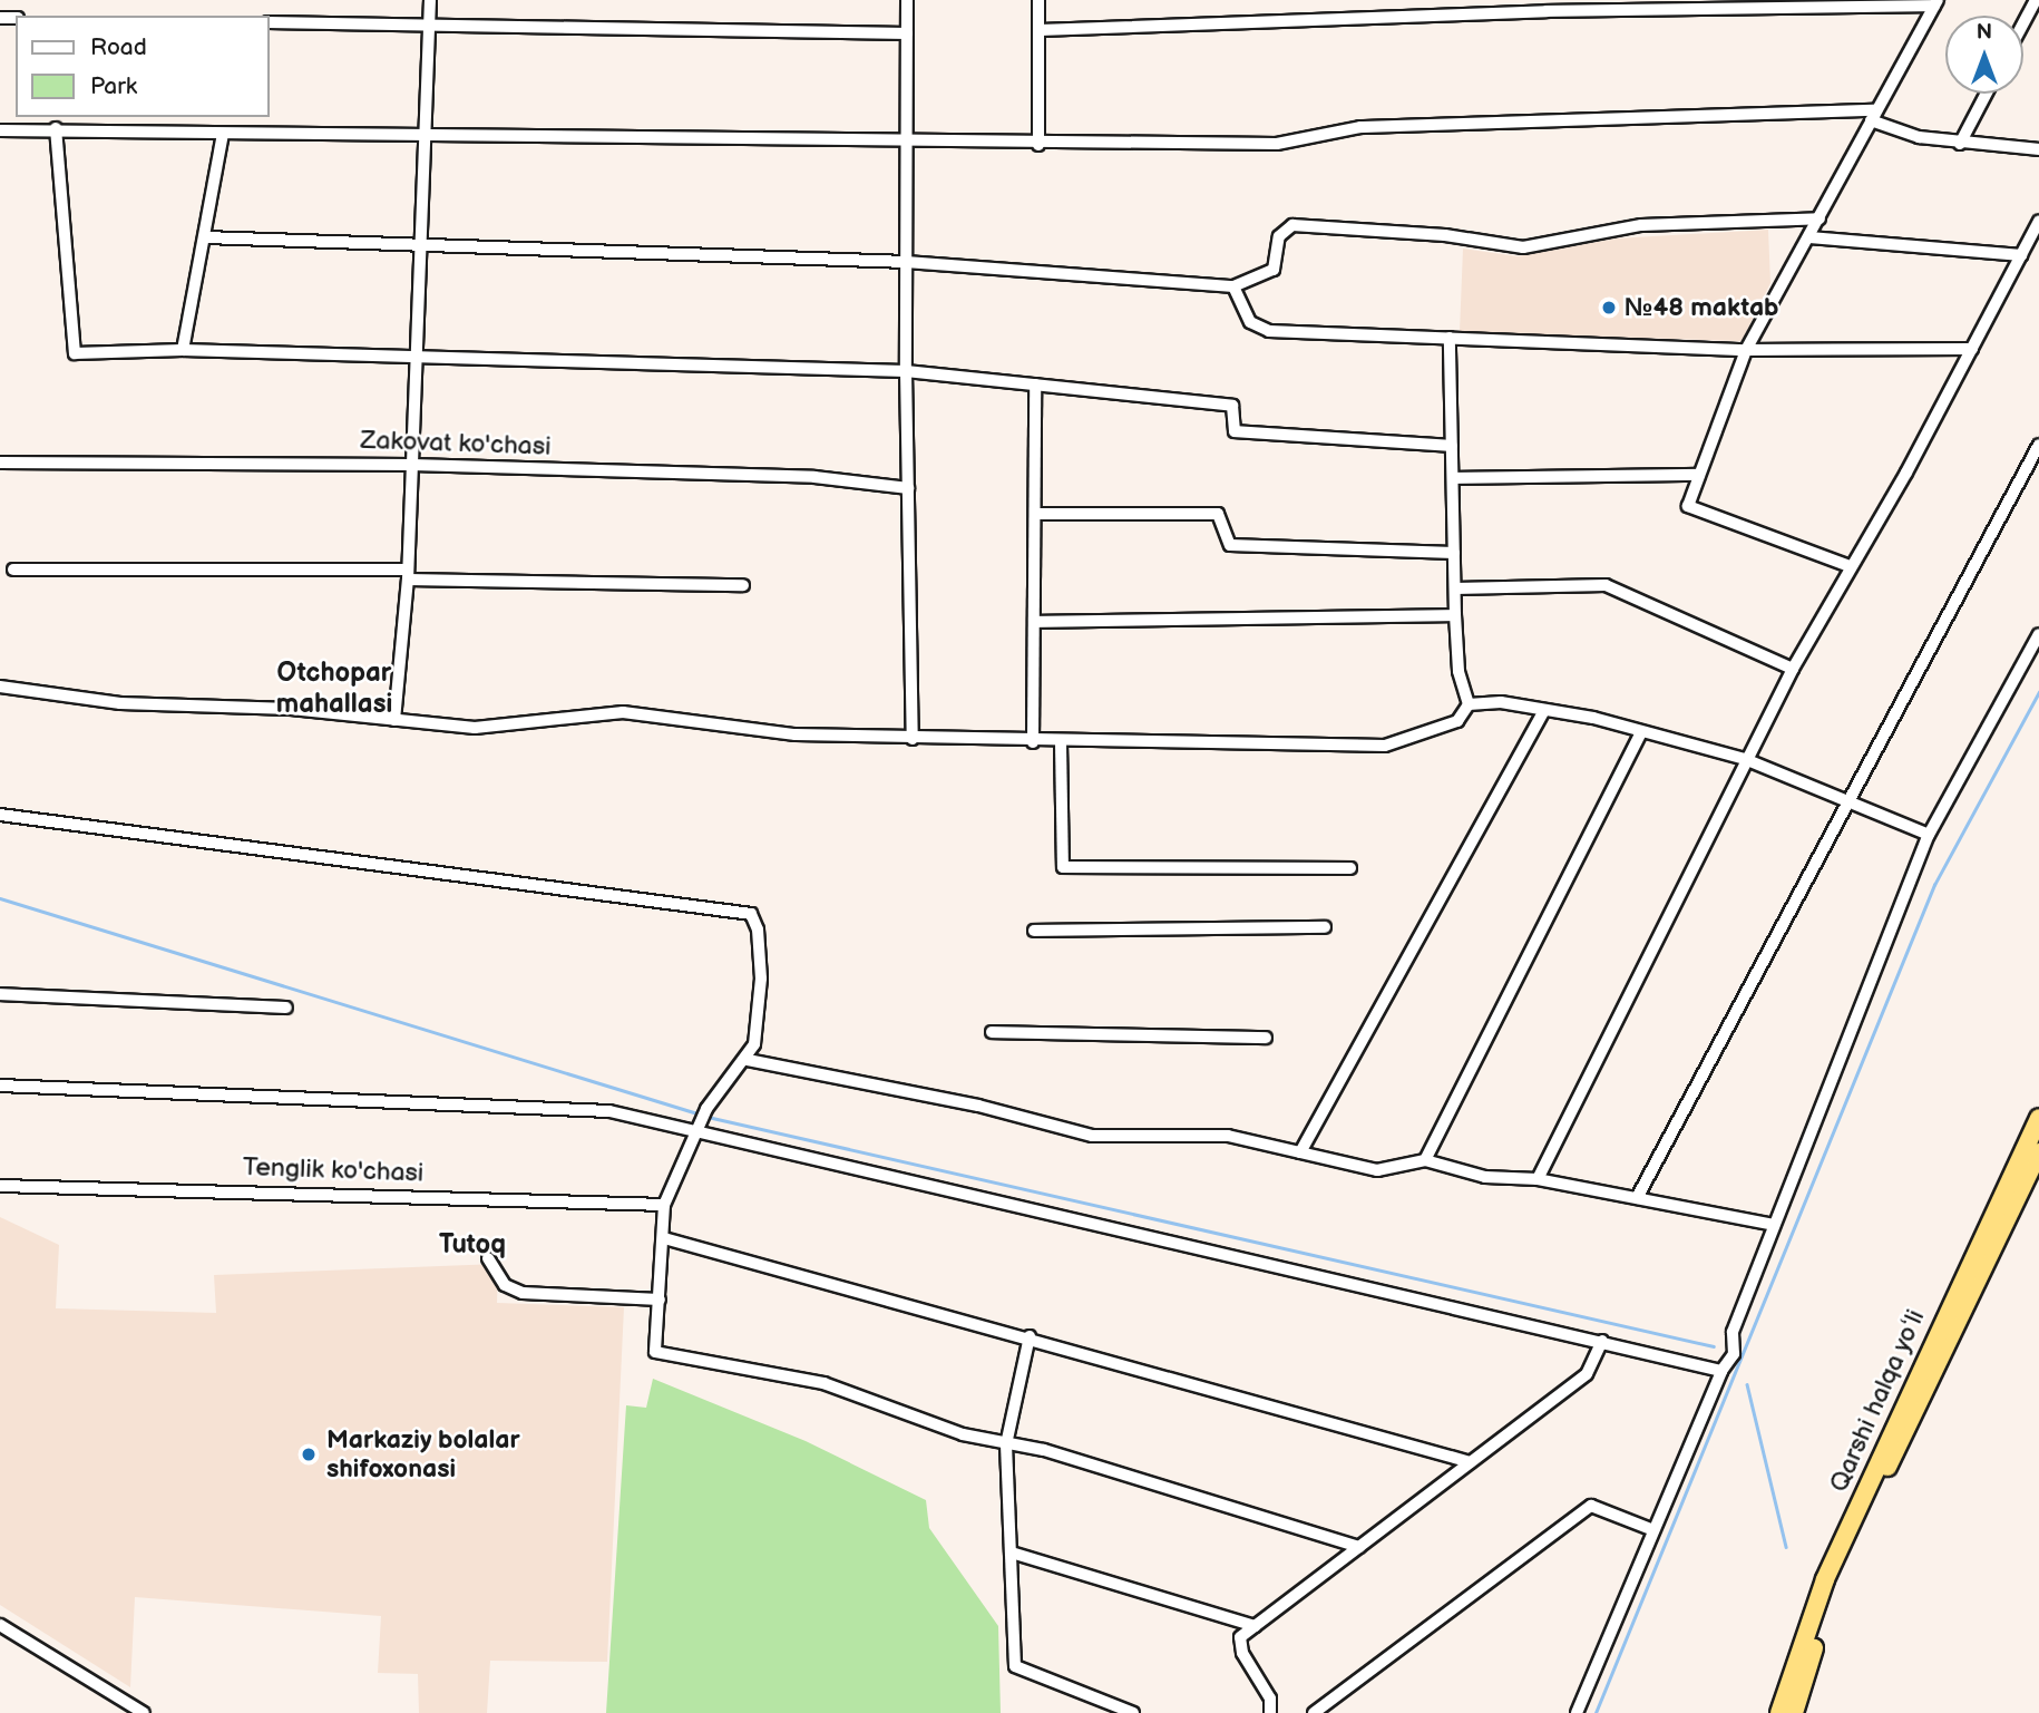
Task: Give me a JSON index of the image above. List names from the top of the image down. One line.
{"streets":{"highway":["Qarshi halqa yoʻli"],"street":["Zakovat ko'chasi","Tenglik ko'chasi"]},"districts":["Otchopar mahallasi","Tutoq"],"places":["№48 maktab","Markaziy bolalar shifoxonasi"],"legend":["Road","Park"],"north":"top"}
